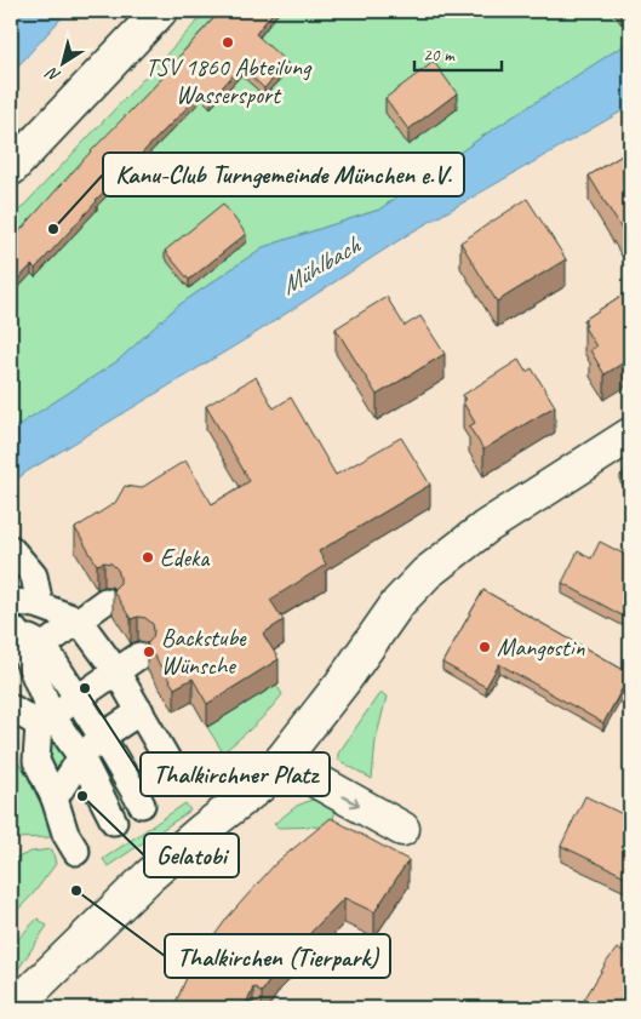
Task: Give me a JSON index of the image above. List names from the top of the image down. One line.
{"water":["Mühlbach"],"places":["TSV 1860 Abteilung Wassersport","Kanu-Club Turngemeinde München e.V.","Edeka","Mangostin","Backstube Wünsche","Thalkirchner Platz","Gelatobi","Thalkirchen (Tierpark)"],"scale_bar":"20 m","north":"bottom left"}
